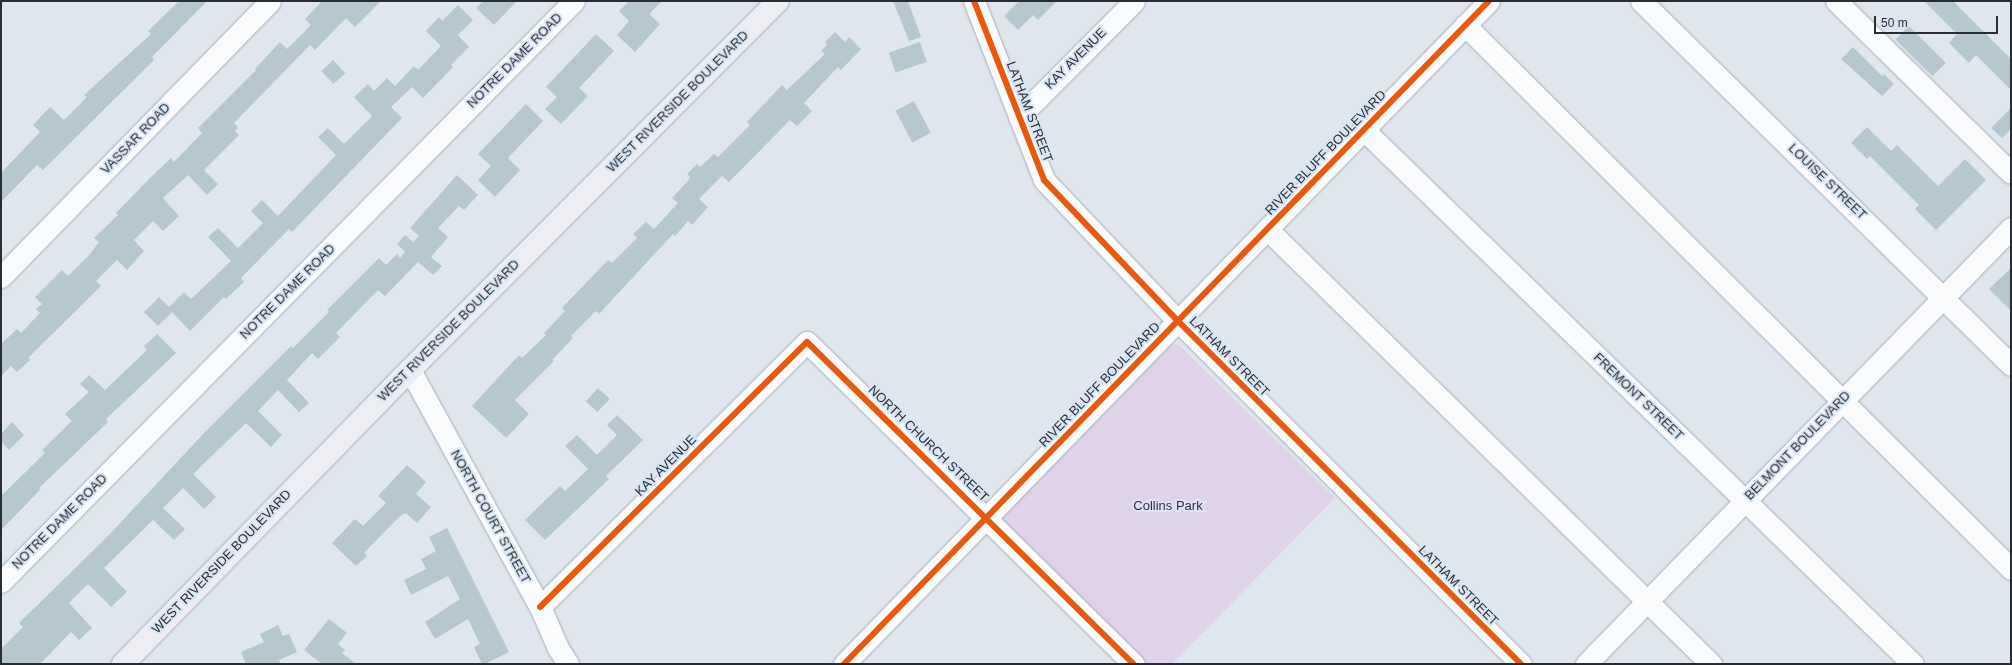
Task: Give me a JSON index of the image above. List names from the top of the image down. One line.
{"streets":{"main road":["WEST RIVERSIDE BOULEVARD"],"street":["KAY AVENUE","NOTRE DAME ROAD","LATHAM STREET","VASSAR ROAD","RIVER BLUFF BOULEVARD","LOUISE STREET","FREMONT STREET","NORTH CHURCH STREET","BELMONT BOULEVARD","NORTH COURT STREET"]},"crossings":[["KAY AVENUE","LATHAM STREET"],["KAY AVENUE","NORTH CHURCH STREET"],["KAY AVENUE","NORTH COURT STREET"],["WEST RIVERSIDE BOULEVARD","NORTH COURT STREET"],["LATHAM STREET","RIVER BLUFF BOULEVARD"],["RIVER BLUFF BOULEVARD","FREMONT STREET"],["RIVER BLUFF BOULEVARD","NORTH CHURCH STREET"],["LOUISE STREET","BELMONT BOULEVARD"],["FREMONT STREET","BELMONT BOULEVARD"]],"parks":["Collins Park"],"scale_bar":"50 m"}
